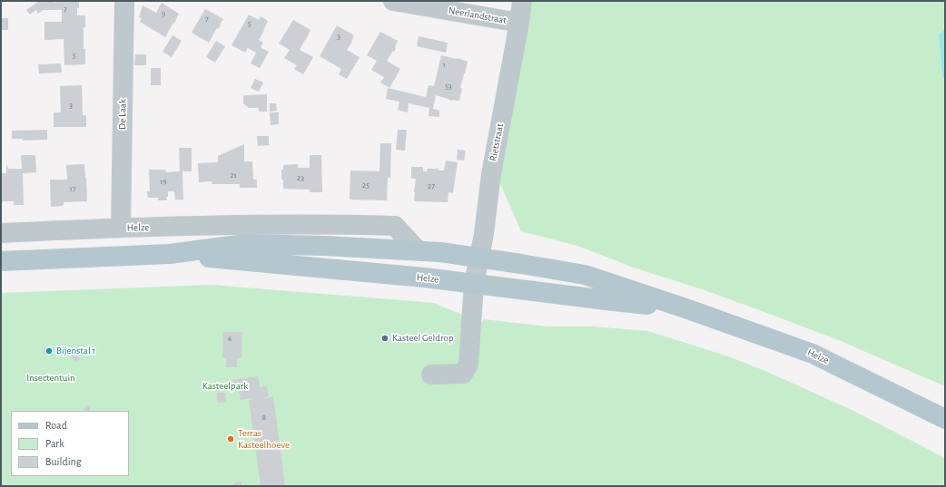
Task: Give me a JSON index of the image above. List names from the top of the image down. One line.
{"streets":{"main road":["Helze"],"street":["Neerlandstraat","De Laak","Rietstraat"]},"crossings":[["Neerlandstraat","Rietstraat"],["De Laak","Helze"],["Rietstraat","Helze"]],"parks":["Insectentuin","Kasteelpark"],"places":["Kasteel Geldrop","Bijenstal 1","Terras Kasteelhoeve"],"house_numbers":["7","9","7","5","3","5","1","53","3","21","23","19","25","27","17","6","8"],"legend":["Road","Park","Building"]}
